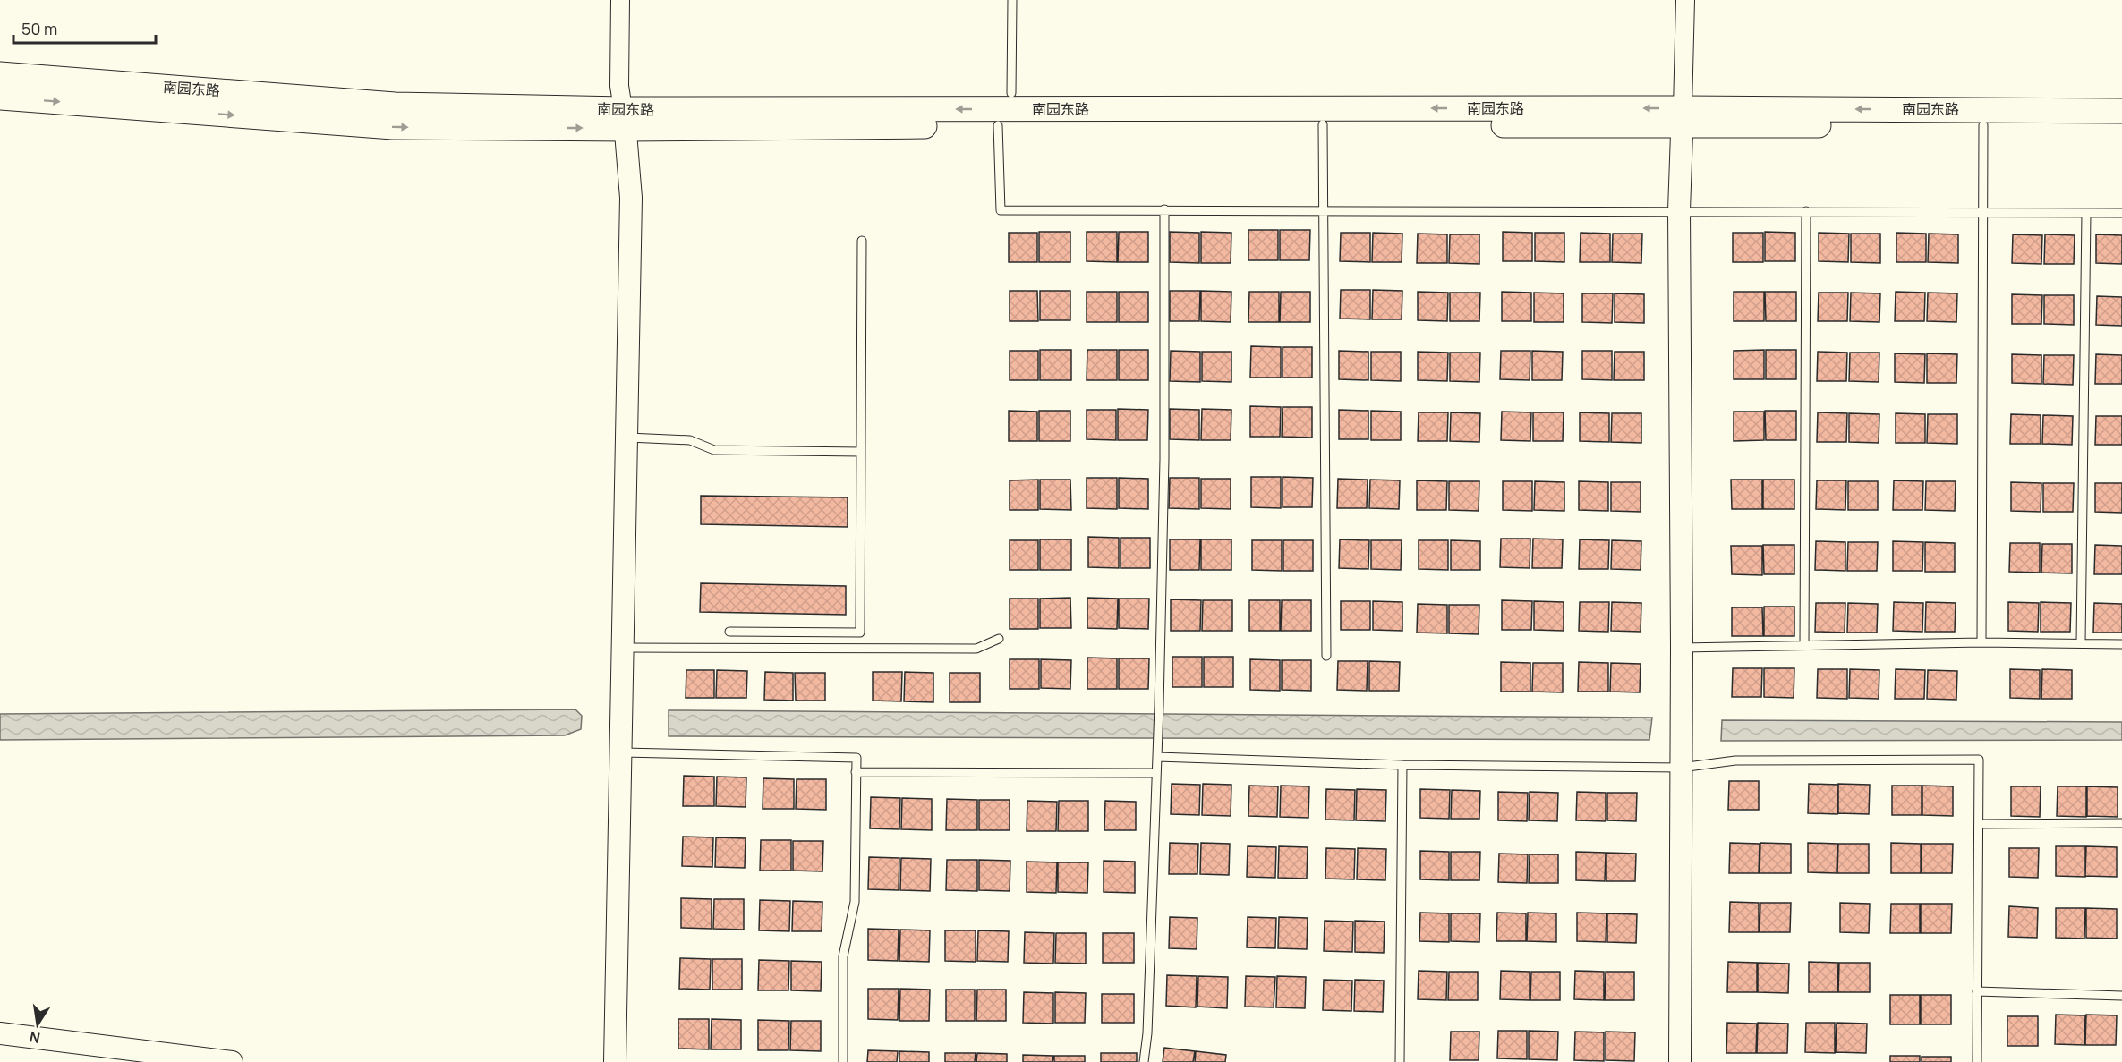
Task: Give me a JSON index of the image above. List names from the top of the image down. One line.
{"streets":{"main road":["南园东路"]},"scale_bar":"50 m","north":"bottom"}
